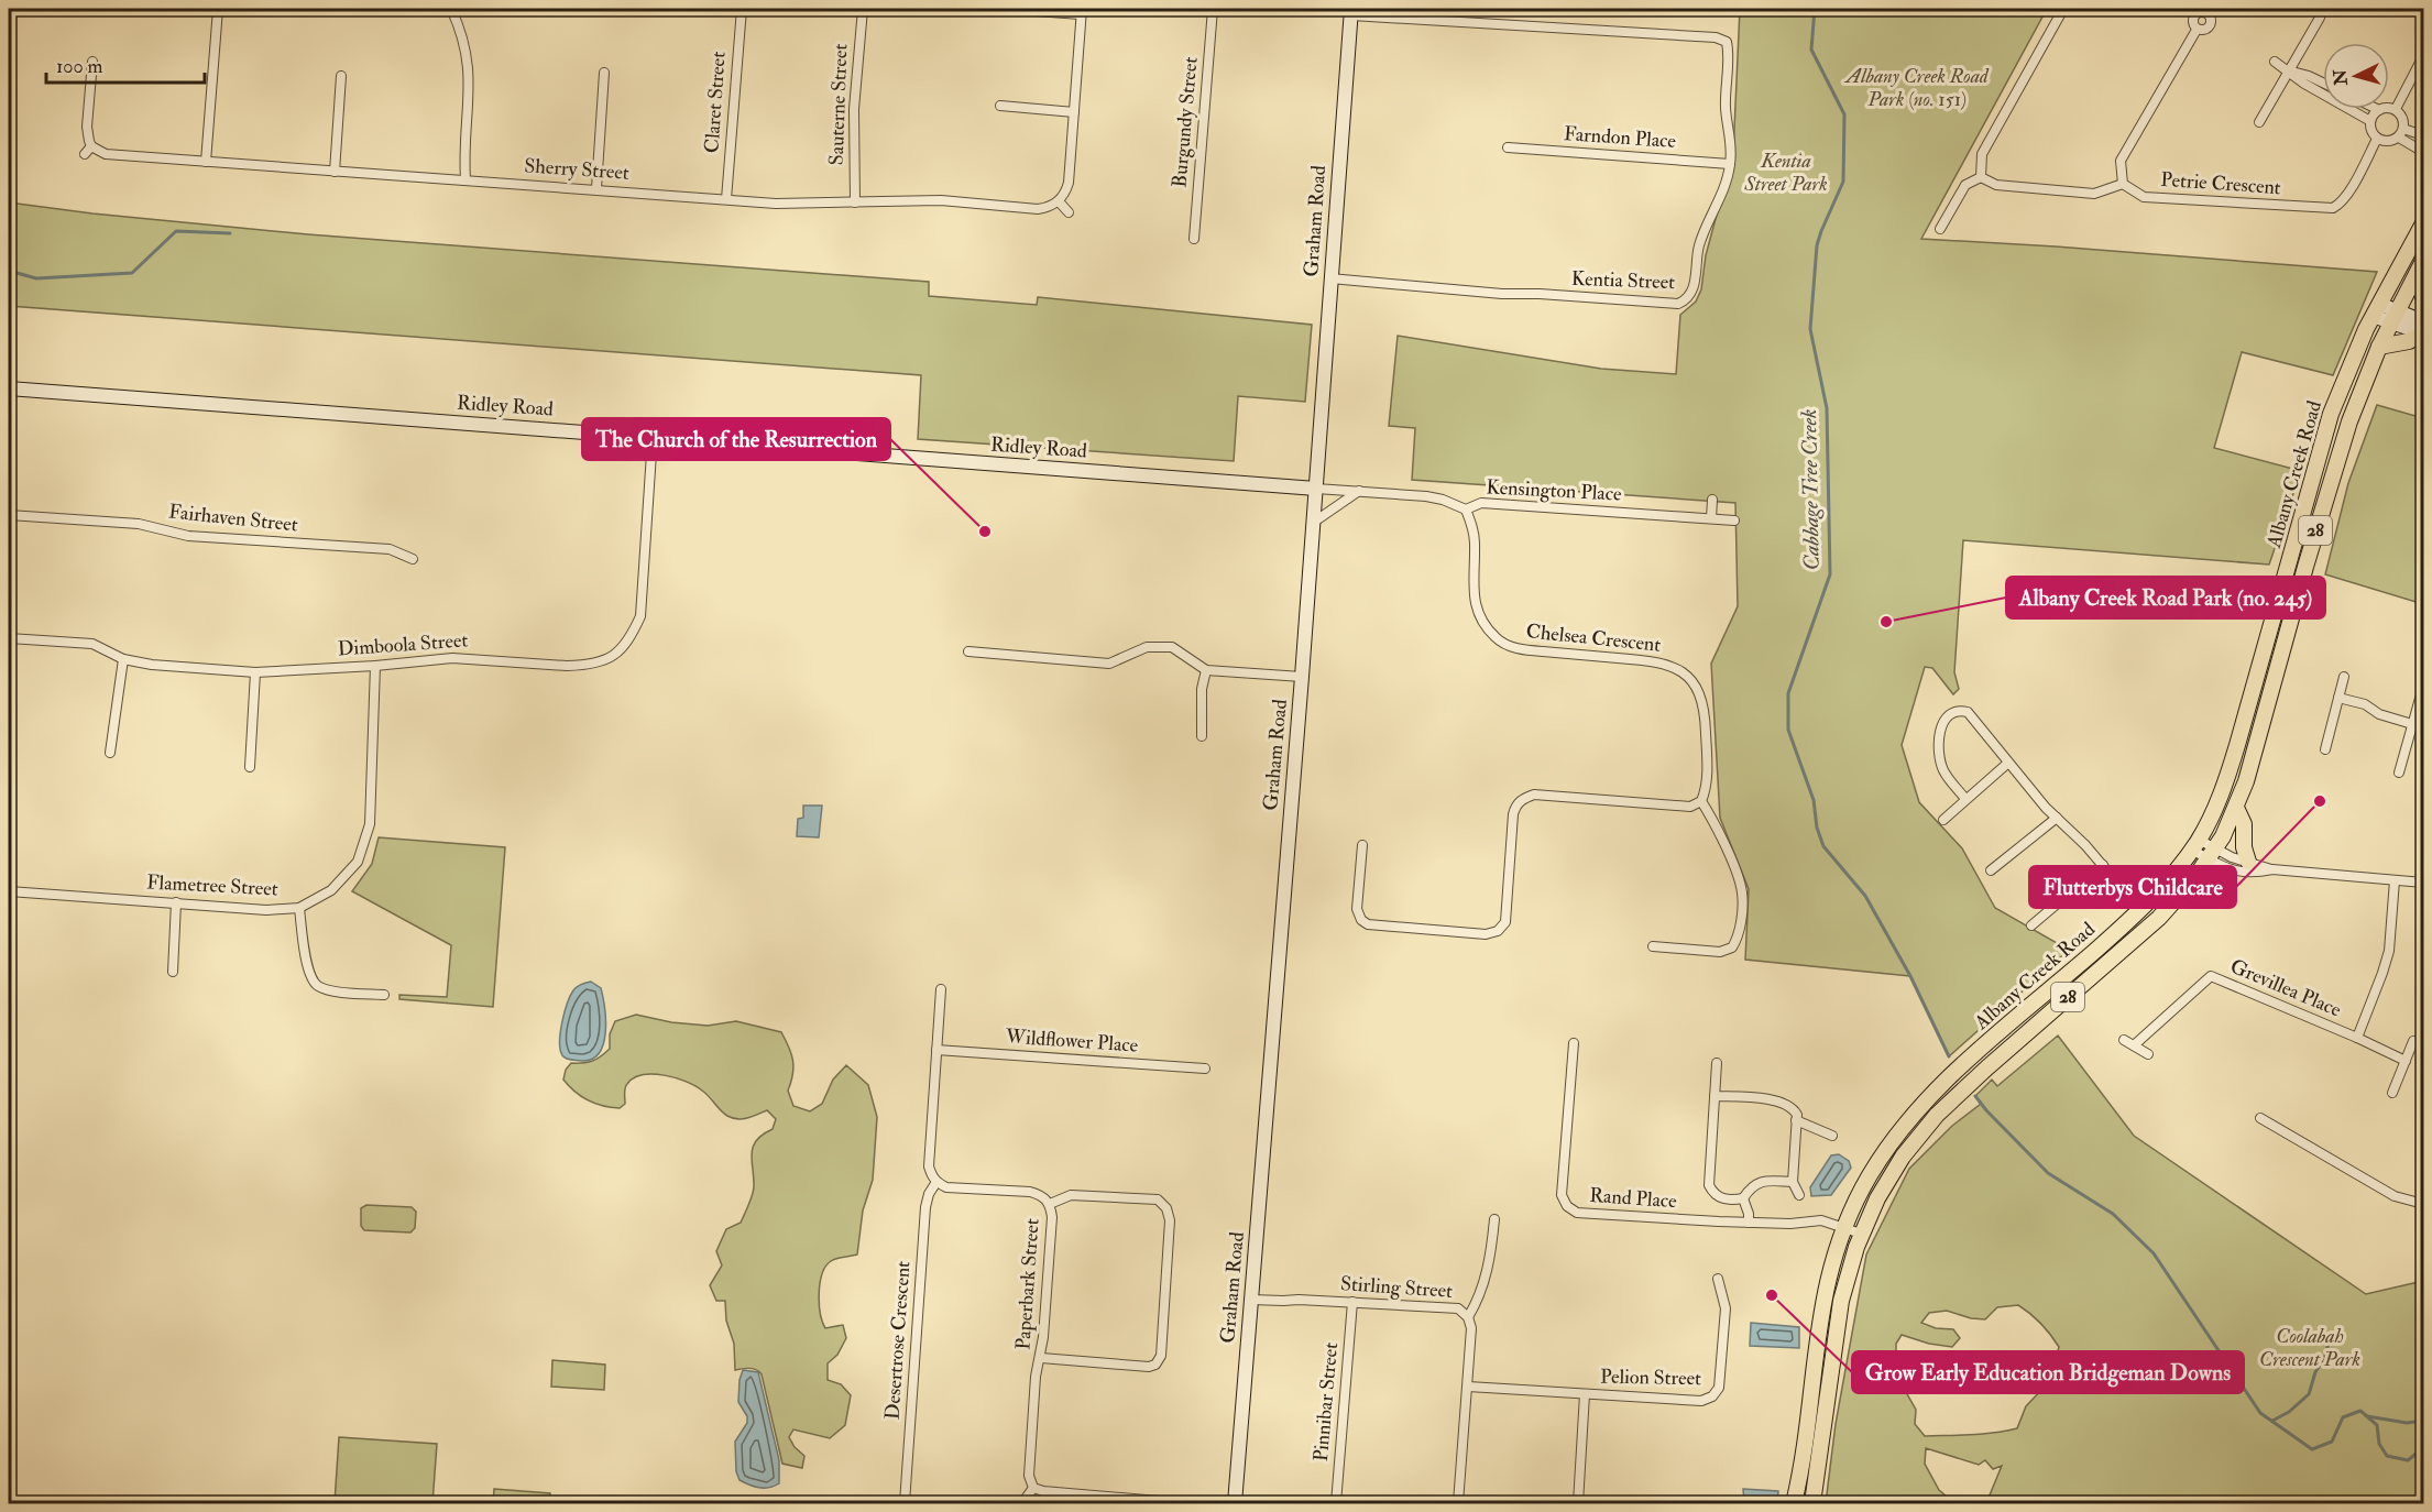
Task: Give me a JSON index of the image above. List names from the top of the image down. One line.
{"streets":{"main road":["Albany Creek Road","28"],"street":["Claret Street","Sauterne Street","Burgundy Street","Farndon Place","Sherry Street","Petrie Crescent","Graham Road","Kentia Street","Ridley Road","Kensington Place","Fairhaven Street","Chelsea Crescent","Dimboola Street","Flametree Street","Grevillea Place","Wildflower Place","Rand Place","Paperbark Street","Stirling Street","Desertrose Crescent","Pelion Street","Pinnibar Street"]},"crossings":[["Claret Street","Sherry Street"],["Sauterne Street","Sherry Street"],["Farndon Place","Kentia Street"],["Graham Road","Kentia Street"],["Graham Road","Ridley Road"],["Graham Road","Kensington Place"],["Graham Road","Stirling Street"],["Ridley Road","Kensington Place"],["Ridley Road","Dimboola Street"],["Albany Creek Road","Rand Place"],["Kensington Place","Chelsea Crescent"],["Dimboola Street","Flametree Street"],["Paperbark Street","Desertrose Crescent"],["Stirling Street","Pelion Street"],["Stirling Street","Pinnibar Street"]],"water":["Cabbage Tree Creek"],"parks":["Albany Creek Road Park (no. 151)","Kentia Street Park","Coolabah Crescent Park"],"places":["The Church of the Resurrection","Albany Creek Road Park (no. 245)","Flutterbys Childcare","Grow Early Education Bridgeman Downs"],"scale_bar":"100 m","north":"left"}
